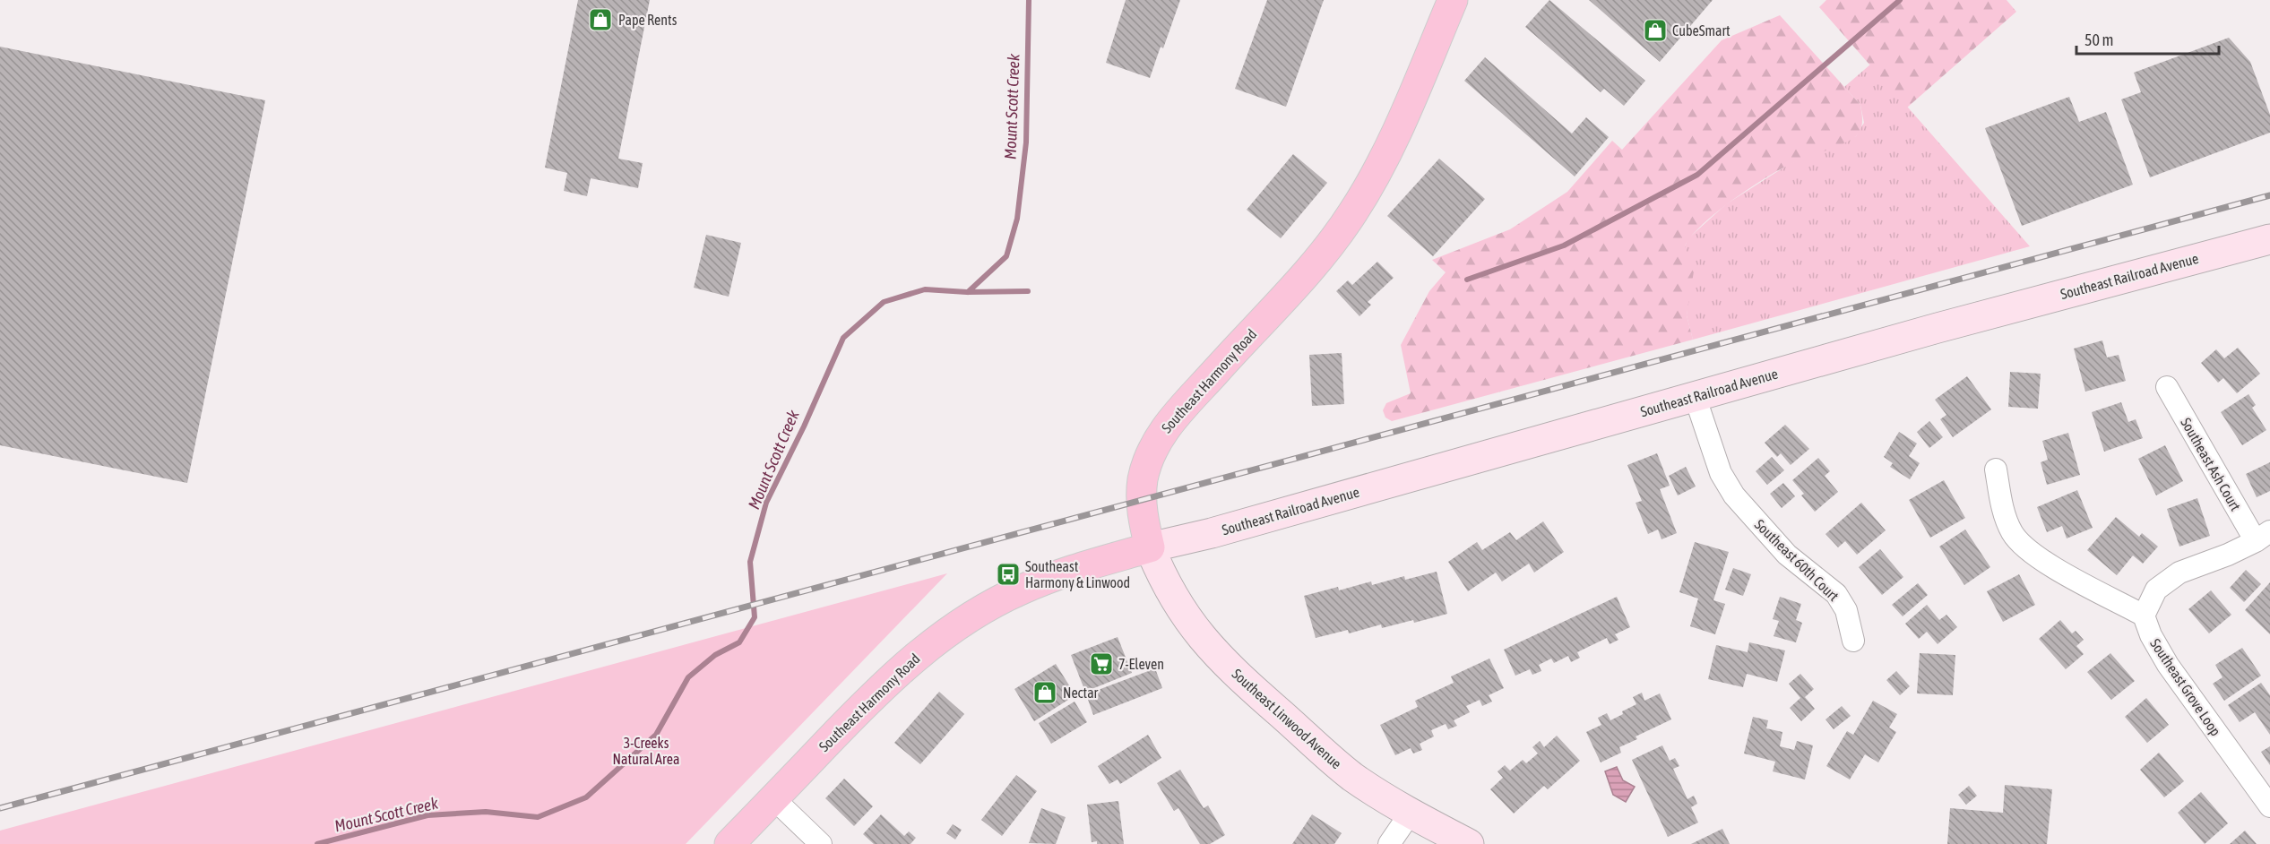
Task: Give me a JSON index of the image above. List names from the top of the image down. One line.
{"streets":{"main road":["Southeast Harmony Road"],"street":["Southeast Railroad Avenue","Southeast Ash Court","Southeast 60th Court","Southeast Grove Loop","Southeast Linwood Avenue"]},"crossings":[["Southeast Railroad Avenue","Southeast Harmony Road"],["Southeast Railroad Avenue","Southeast 60th Court"],["Southeast Railroad Avenue","Southeast Linwood Avenue"],["Southeast Harmony Road","Southeast Linwood Avenue"]],"water":["Mount Scott Creek"],"parks":["3-Creeks Natural Area"],"places":{"shop":["Pape Rents","CubeSmart","Nectar"],"bus stop":["Southeast Harmony & Linwood"],"supermarket":["7-Eleven"]},"scale_bar":"50 m"}
